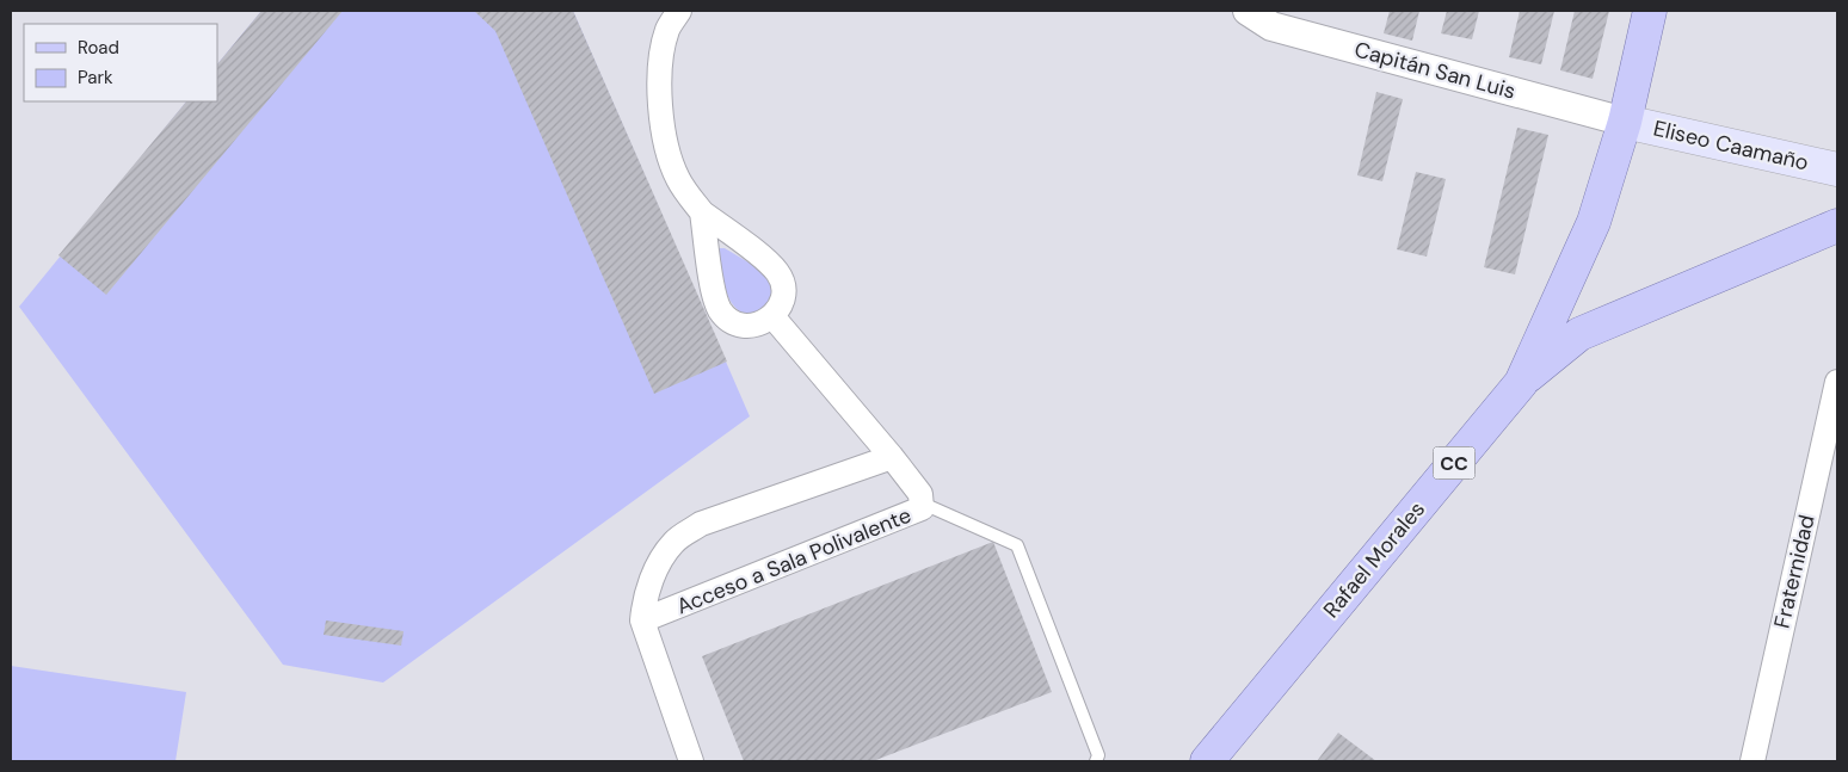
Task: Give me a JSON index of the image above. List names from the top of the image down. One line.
{"streets":{"main road":["Eliseo Caamaño","CC","Rafael Morales"],"street":["Capitán San Luis","Acceso a Sala Polivalente","Fraternidad"]},"crossings":[["Capitán San Luis","Eliseo Caamaño"],["Capitán San Luis","CC"],["Capitán San Luis","Rafael Morales"],["Eliseo Caamaño","CC"],["Eliseo Caamaño","Rafael Morales"],["CC","Rafael Morales"]],"legend":["Road","Park"]}
